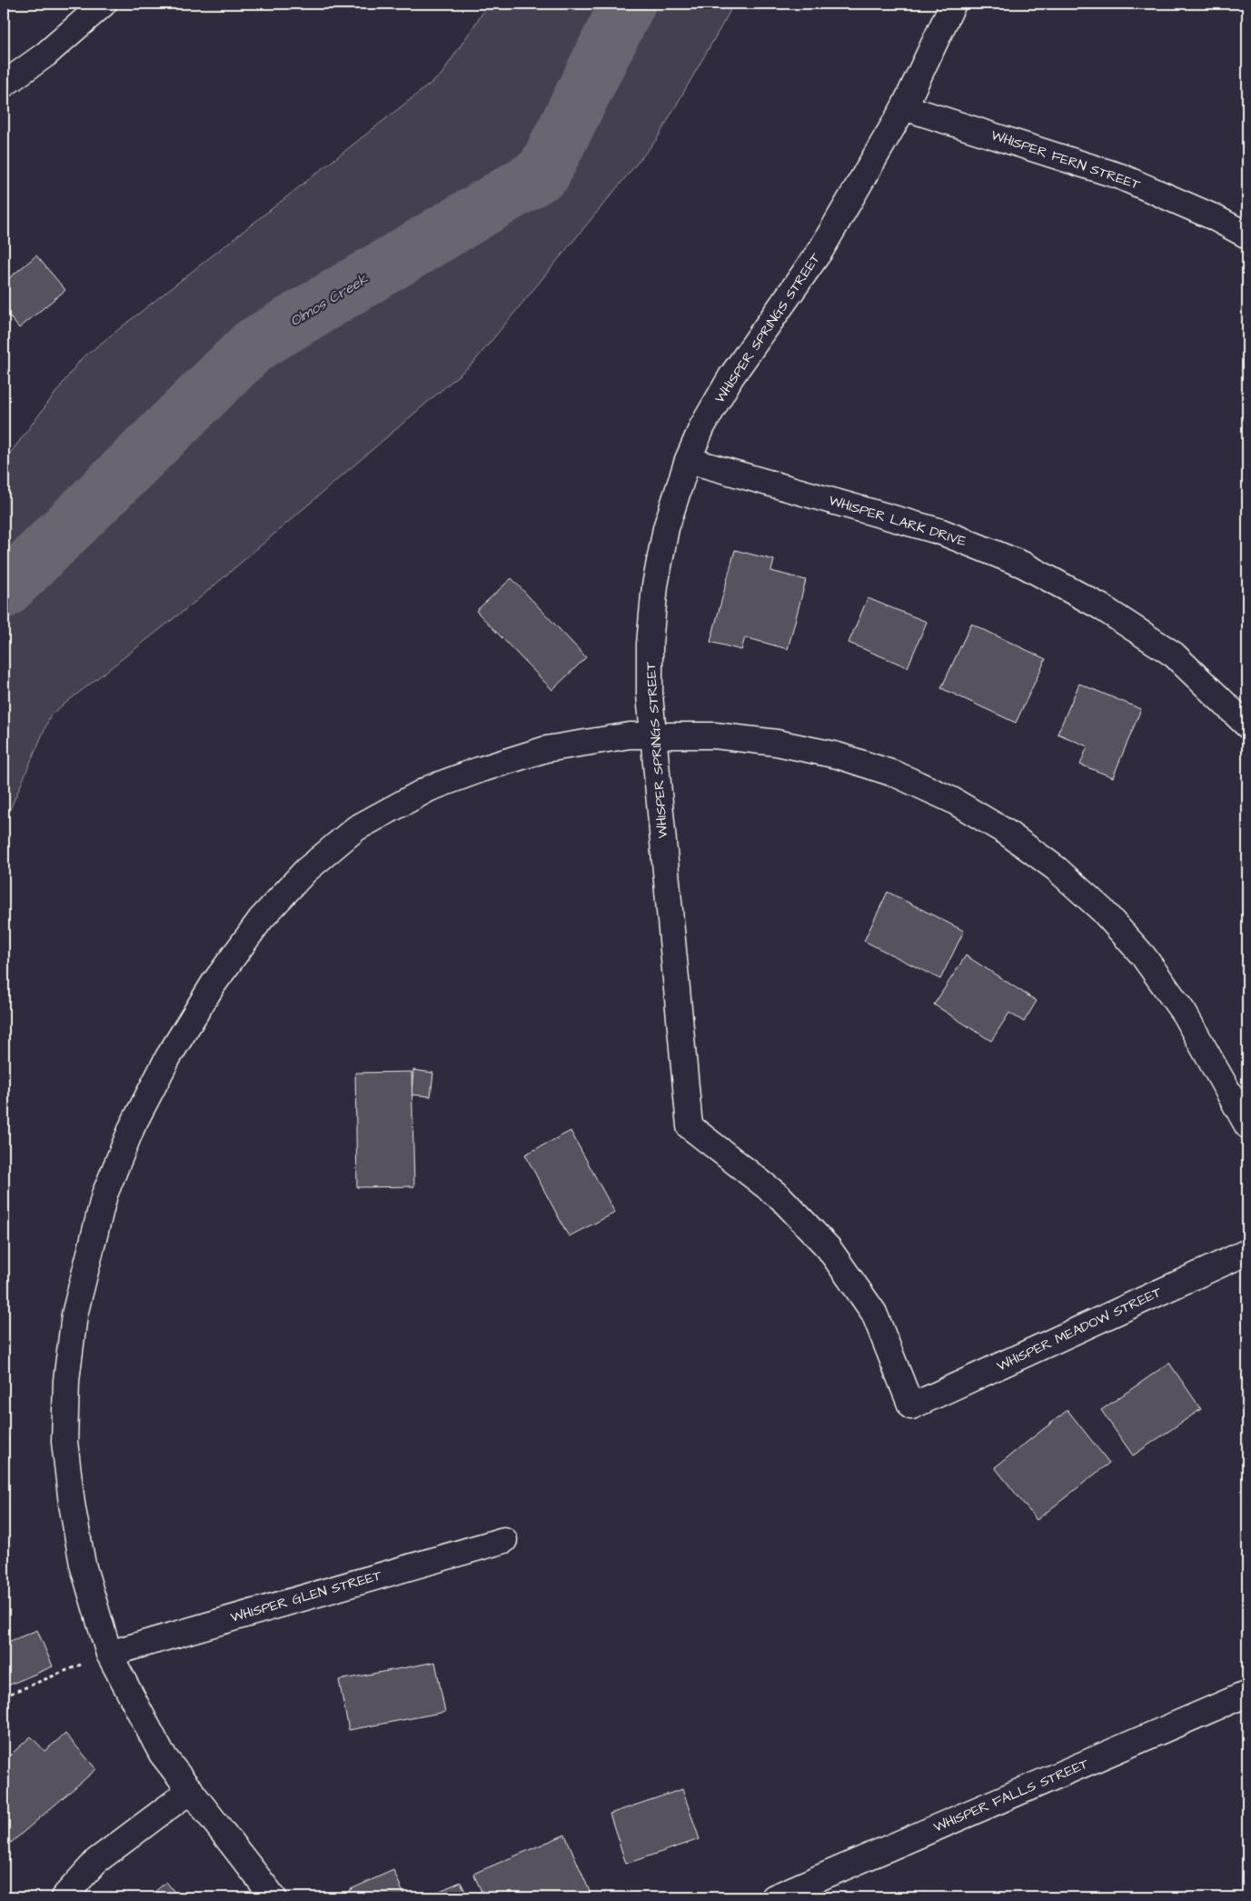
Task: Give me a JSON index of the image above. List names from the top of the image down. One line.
{"streets":{"street":["WHISPER FERN STREET","WHISPER SPRINGS STREET","WHISPER LARK DRIVE","WHISPER MEADOW STREET","WHISPER GLEN STREET","WHISPER FALLS STREET"]},"crossings":[["WHISPER FERN STREET","WHISPER SPRINGS STREET"],["WHISPER SPRINGS STREET","WHISPER LARK DRIVE"],["WHISPER SPRINGS STREET","WHISPER MEADOW STREET"]],"water":["Olmos Creek"]}
